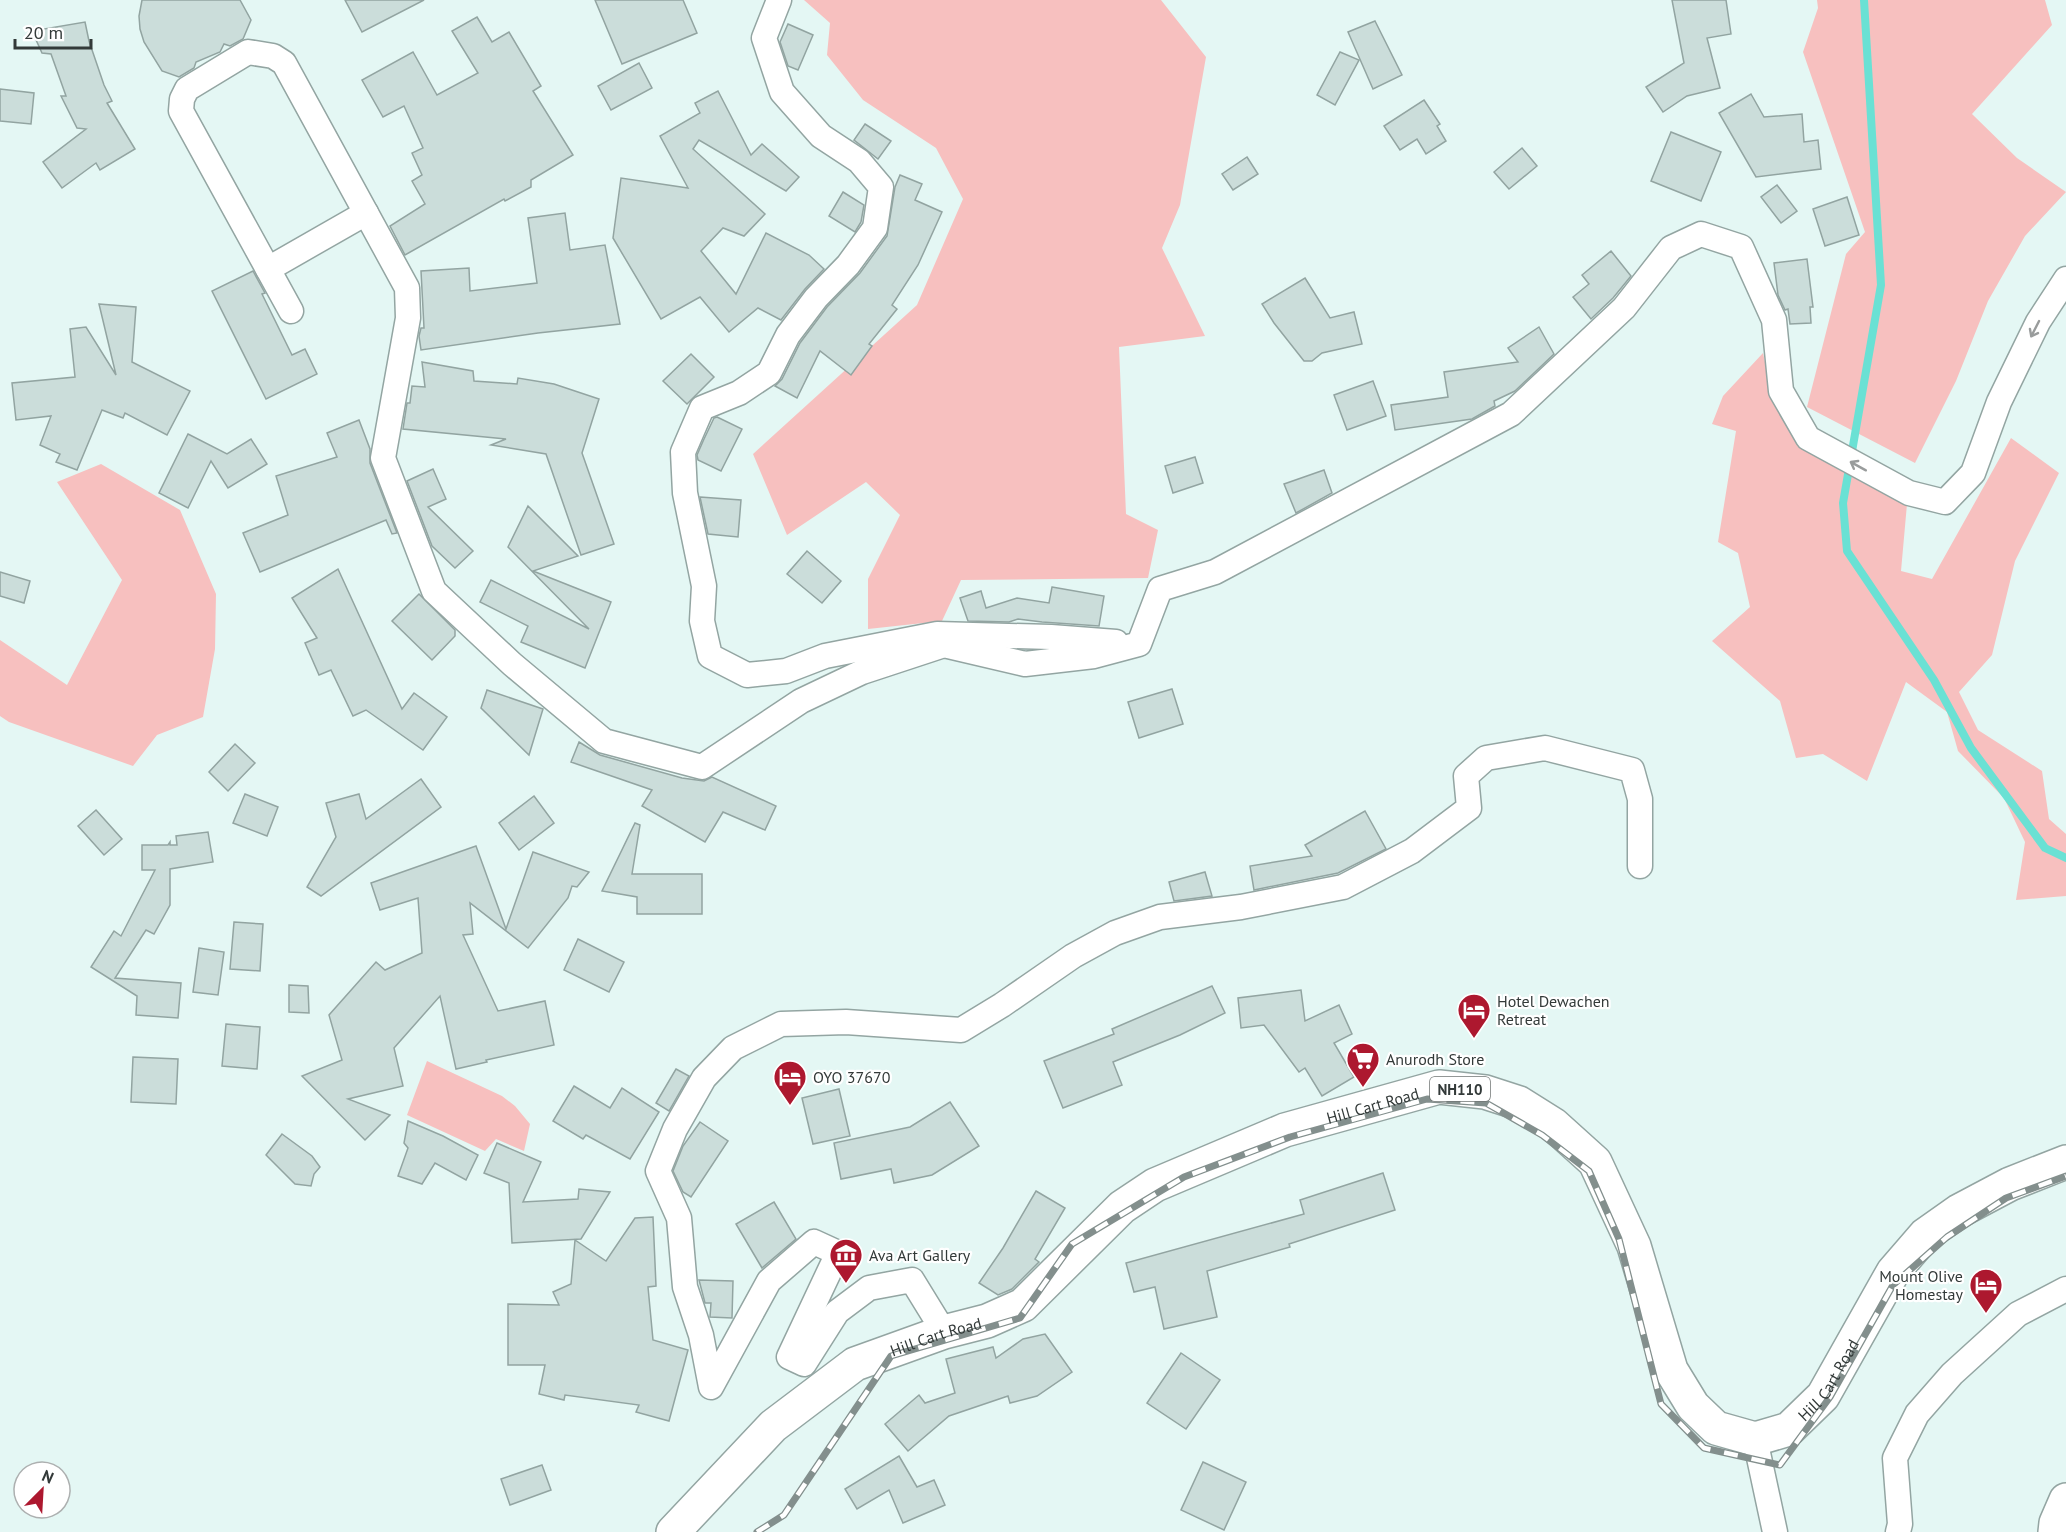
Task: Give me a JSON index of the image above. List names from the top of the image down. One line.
{"streets":{"main road":["NH110","Hill Cart Road"]},"places":{"hotel":["Hotel Dewachen Retreat","OYO 37670","Mount Olive Homestay"],"supermarket":["Anurodh Store"],"museum":["Ava Art Gallery"]},"scale_bar":"20 m","north":"top right"}
